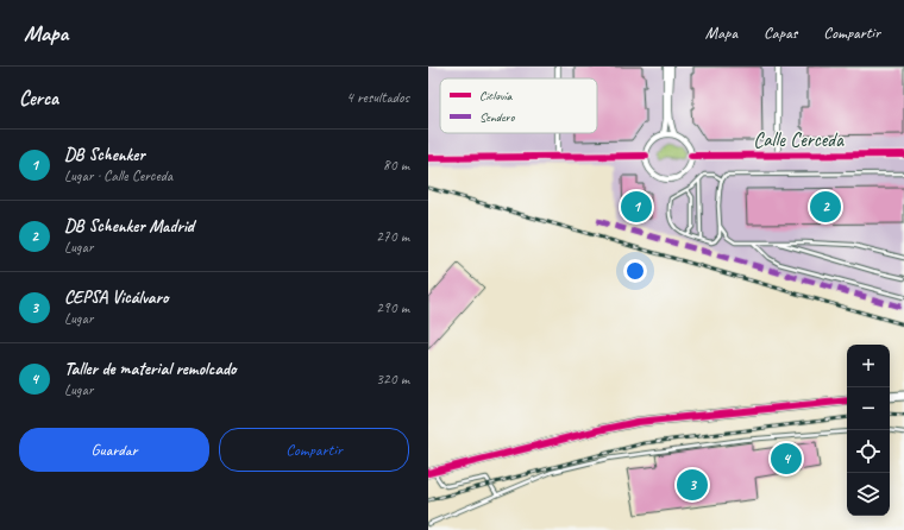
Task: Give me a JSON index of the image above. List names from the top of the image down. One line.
{"streets":{"street":["Calle Cerceda"]},"legend":["Ciclovía","Sendero"],"page":{"header":"Mapa","nav":["Mapa","Capas","Compartir"],"heading":["Cerca","4 resultados"],"list":[{"mark":"1","name":"DB Schenker","note":"Lugar · Calle Cerceda","value":"80 m"},{"mark":"2","name":"DB Schenker Madrid","note":"Lugar","value":"270 m"},{"mark":"3","name":"CEPSA Vicálvaro","note":"Lugar","value":"290 m"},{"mark":"4","name":"Taller de material remolcado","note":"Lugar","value":"320 m"}],"pins":["1","2","4","3"],"map_buttons":["+","−"],"buttons":["Guardar","Compartir"]}}
